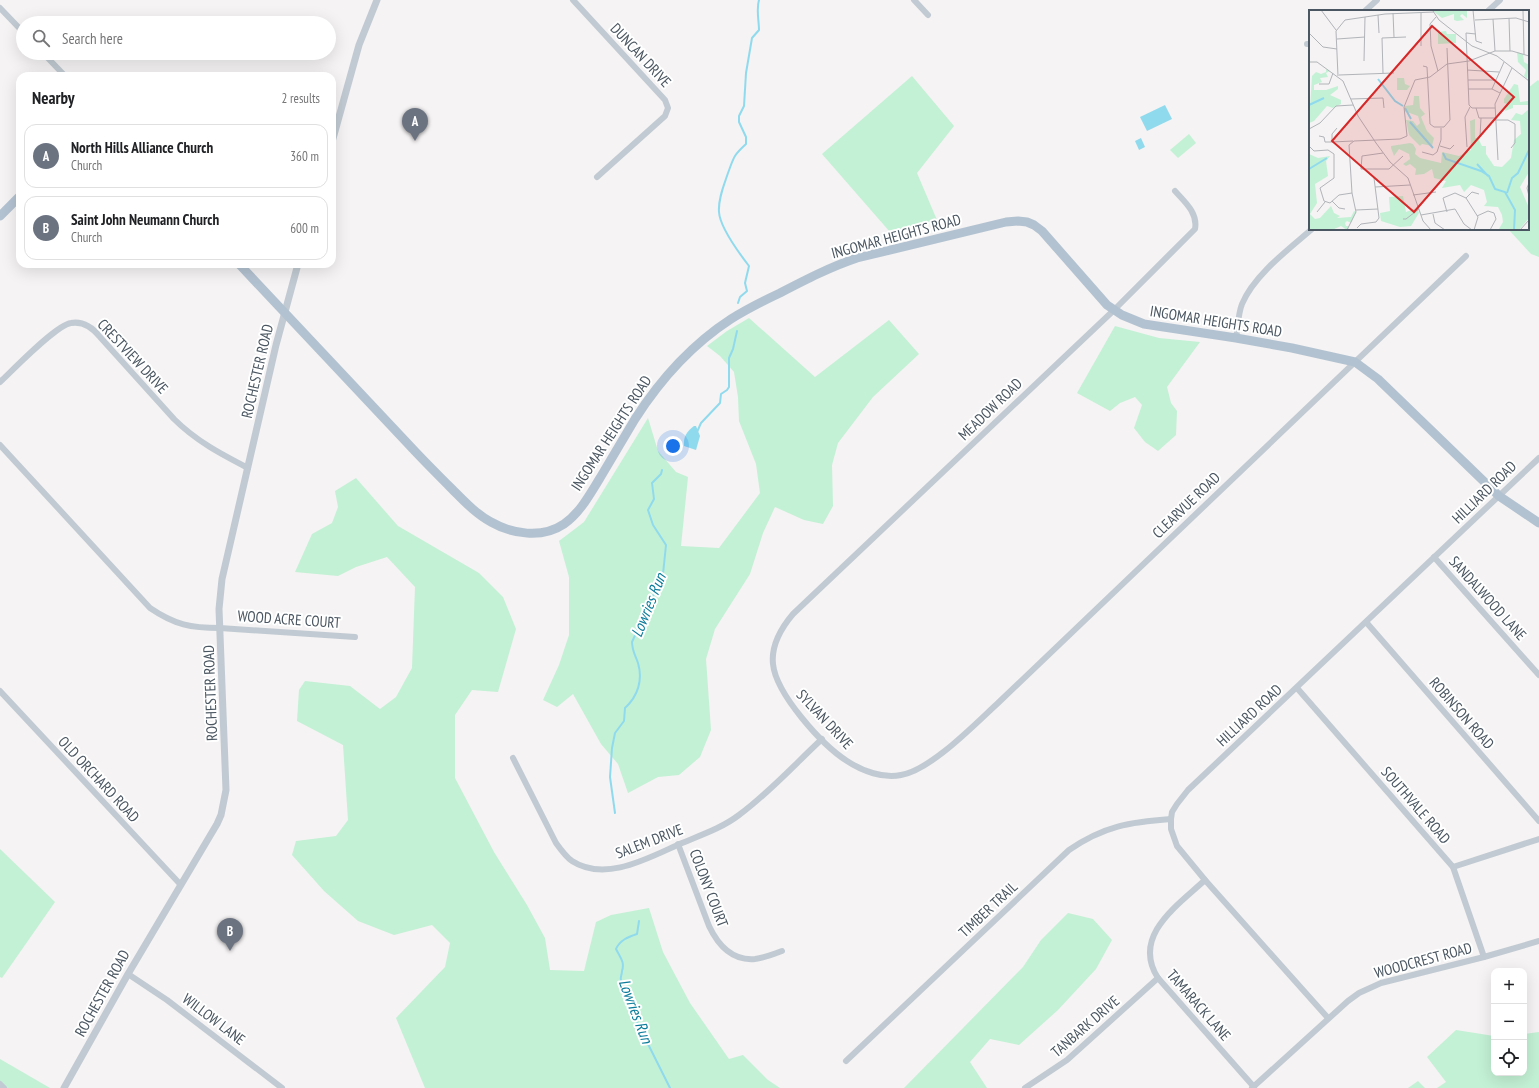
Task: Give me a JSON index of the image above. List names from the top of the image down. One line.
{"streets":{"main road":["INGOMAR HEIGHTS ROAD"],"street":["DUNCAN DRIVE","CRESTVIEW DRIVE","ROCHESTER ROAD","MEADOW ROAD","HILLIARD ROAD","CLEARVUE ROAD","SANDALWOOD LANE","WOOD ACRE COURT","ROBINSON ROAD","SYLVAN DRIVE","OLD ORCHARD ROAD","SOUTHVALE ROAD","SALEM DRIVE","COLONY COURT","TIMBER TRAIL","WOODCREST ROAD","TAMARACK LANE","WILLOW LANE","TANBARK DRIVE"]},"crossings":[["INGOMAR HEIGHTS ROAD","ROCHESTER ROAD"],["INGOMAR HEIGHTS ROAD","MEADOW ROAD"],["INGOMAR HEIGHTS ROAD","HILLIARD ROAD"],["INGOMAR HEIGHTS ROAD","CLEARVUE ROAD"],["CRESTVIEW DRIVE","ROCHESTER ROAD"],["ROCHESTER ROAD","WOOD ACRE COURT"],["ROCHESTER ROAD","OLD ORCHARD ROAD"],["ROCHESTER ROAD","WILLOW LANE"],["MEADOW ROAD","SYLVAN DRIVE"],["HILLIARD ROAD","SANDALWOOD LANE"],["HILLIARD ROAD","ROBINSON ROAD"],["HILLIARD ROAD","SOUTHVALE ROAD"],["HILLIARD ROAD","TIMBER TRAIL"],["CLEARVUE ROAD","SYLVAN DRIVE"],["SYLVAN DRIVE","SALEM DRIVE"],["SOUTHVALE ROAD","WOODCREST ROAD"],["SALEM DRIVE","COLONY COURT"],["WOODCREST ROAD","TAMARACK LANE"],["TAMARACK LANE","TANBARK DRIVE"]],"water":["Lowries Run"],"page":{"search":"Search here","heading":["Nearby","2 results"],"pins":["A","B"],"list":[{"mark":"A","name":"North Hills Alliance Church","note":"Church","value":"360 m"},{"mark":"B","name":"Saint John Neumann Church","note":"Church","value":"600 m"}],"map_buttons":["+","−"]}}
